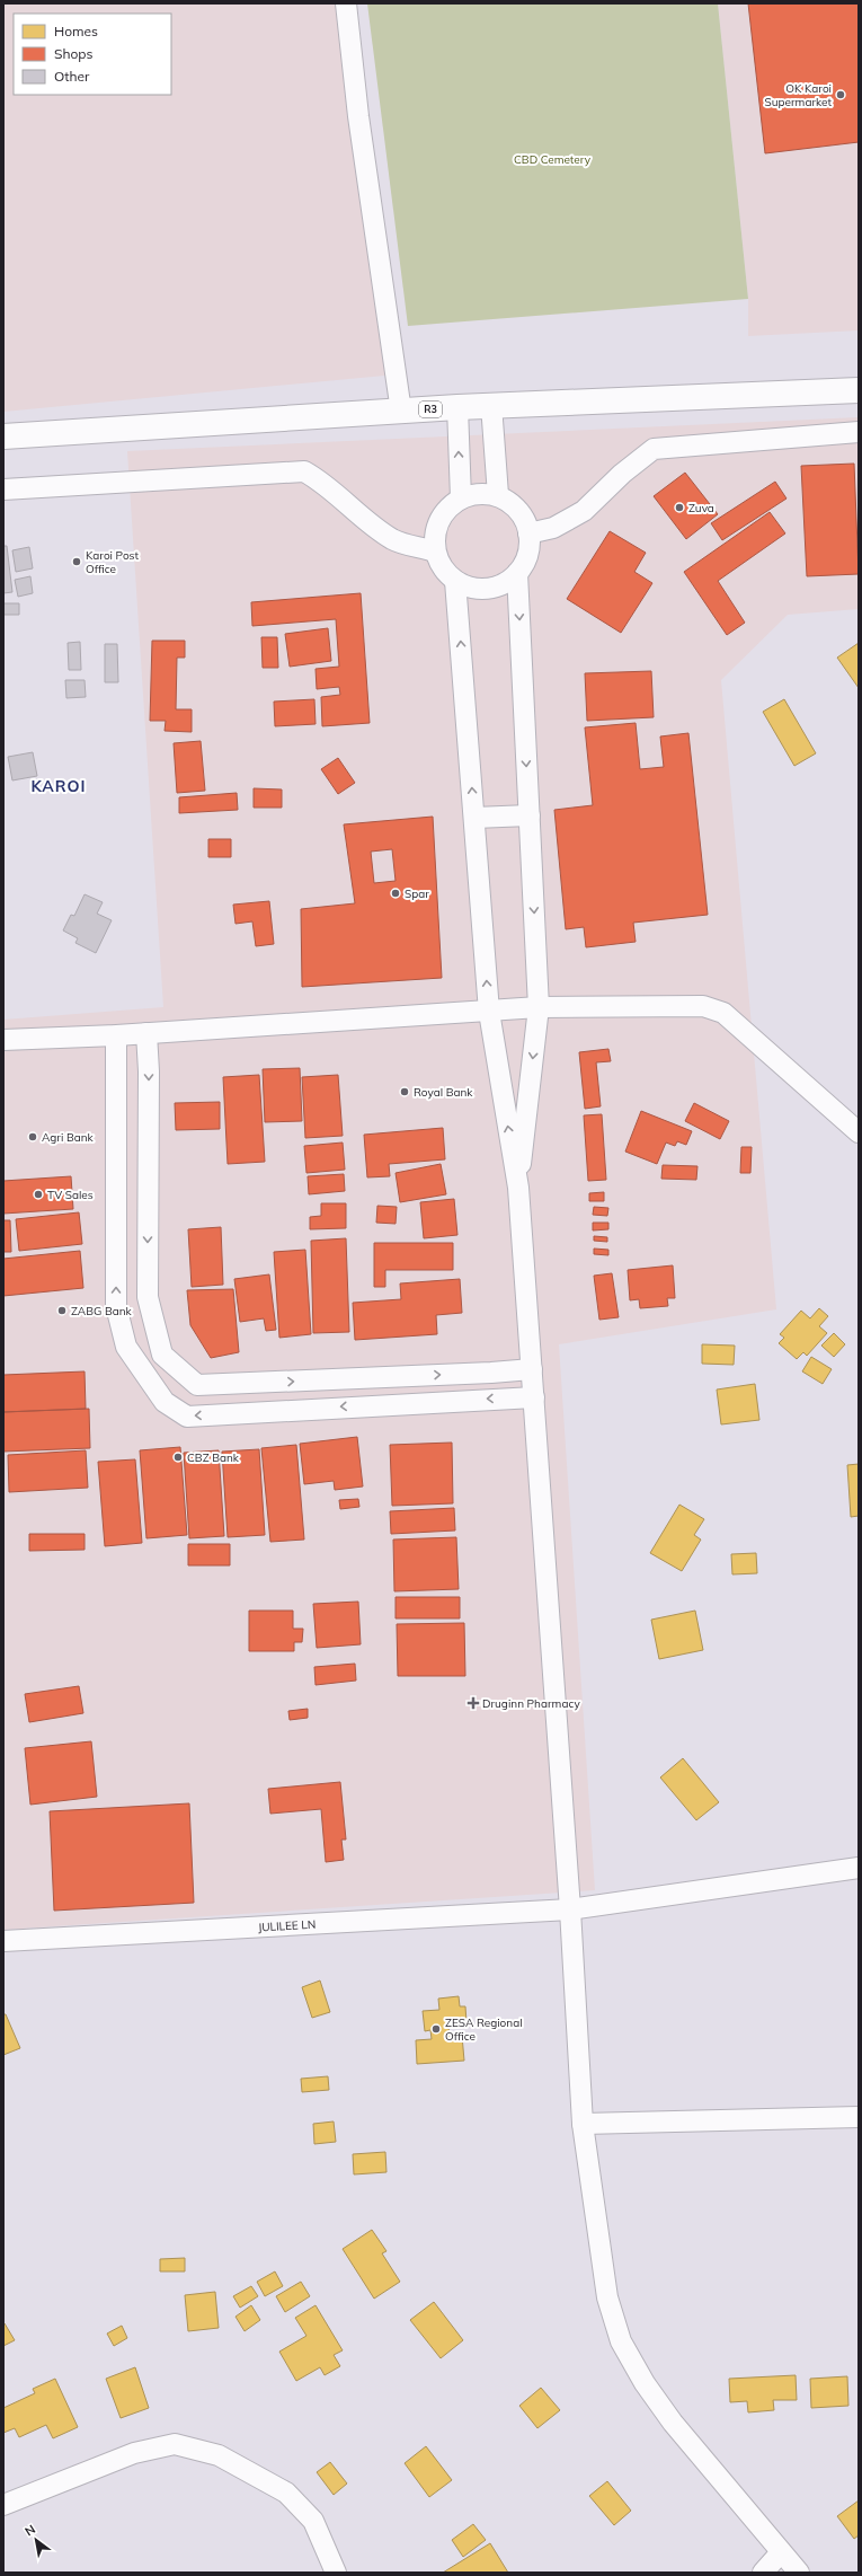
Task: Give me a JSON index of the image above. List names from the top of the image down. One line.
{"streets":{"highway":["R3"],"street":["JULILEE LN"]},"districts":["KAROI"],"parks":["CBD Cemetery"],"places":{"other":["OK Karoi Supermarket","Zuva","Karoi Post Office","Spar","Royal Bank","Agri Bank","TV Sales","ZABG Bank","CBZ Bank","ZESA Regional Office"],"health":["Druginn Pharmacy"]},"legend":["Homes","Shops","Other"],"north":"top left"}
